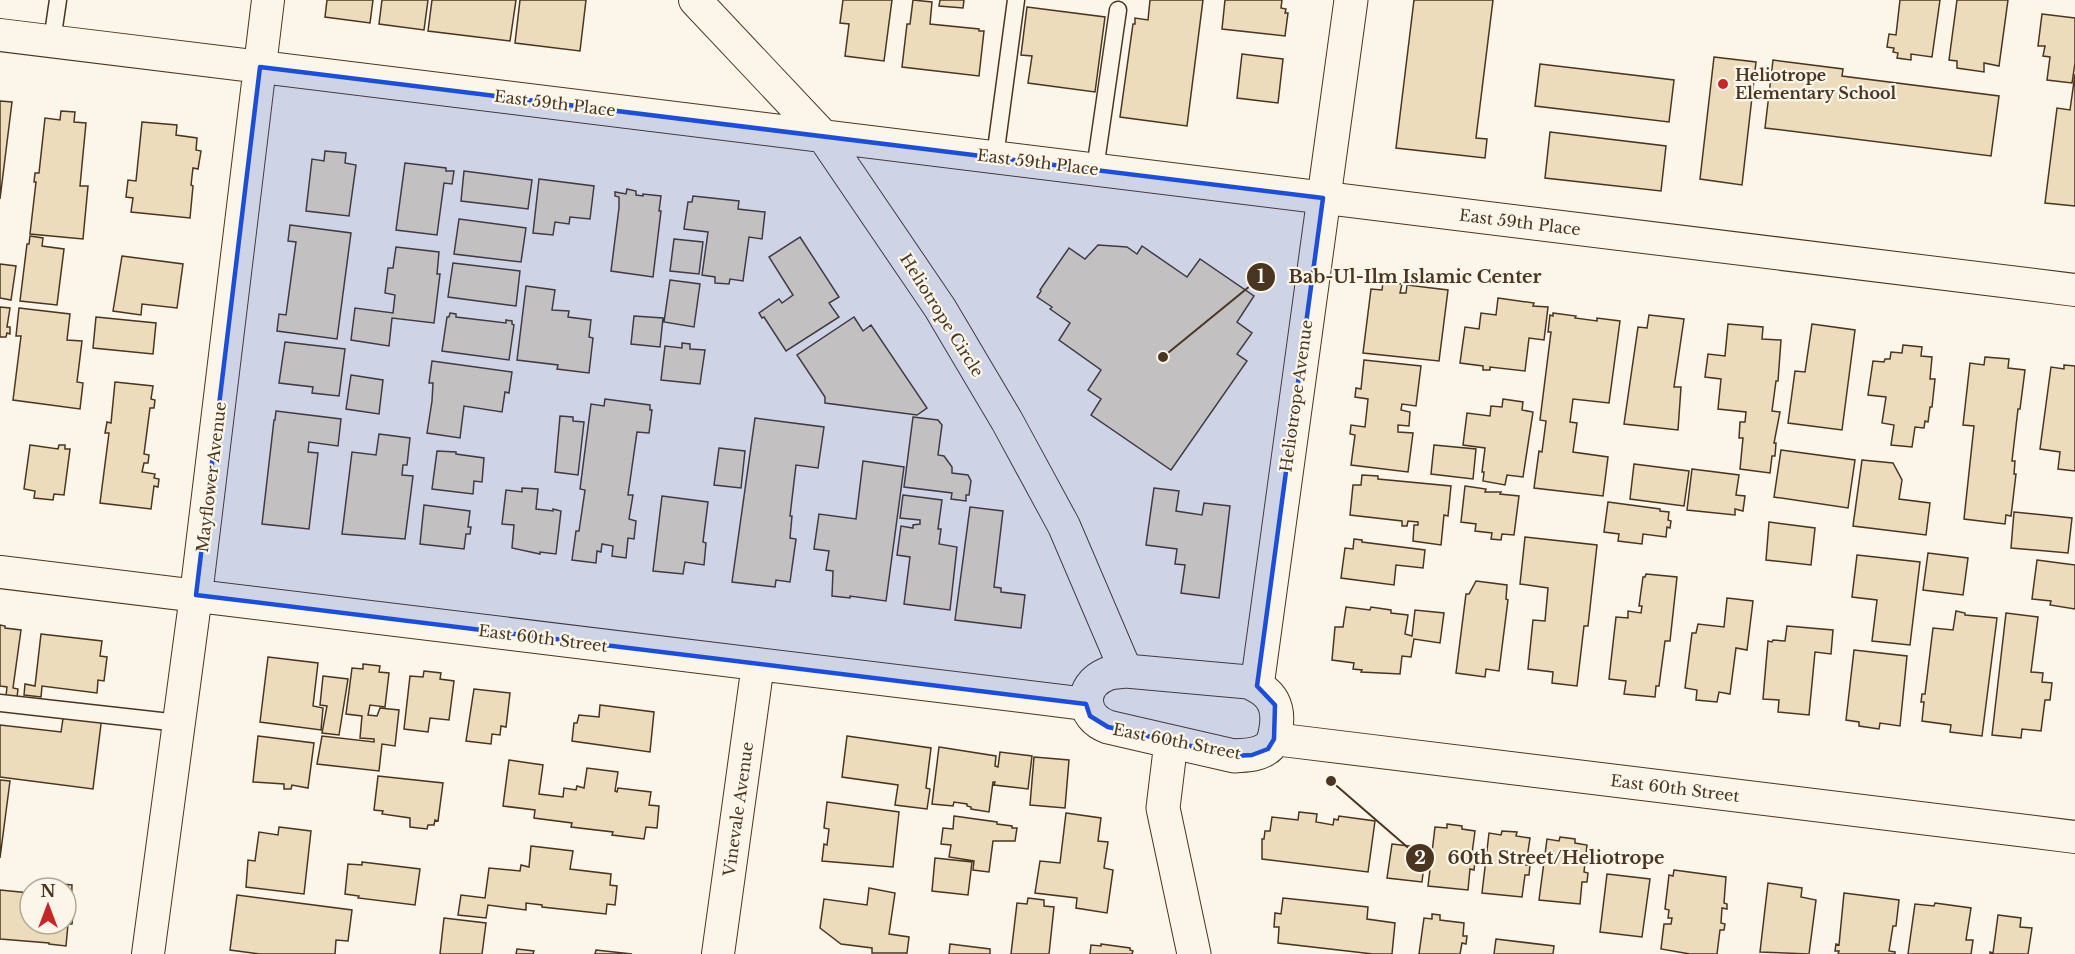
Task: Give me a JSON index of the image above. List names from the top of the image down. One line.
{"streets":{"street":["East 59th Place","Heliotrope Circle","Heliotrope Avenue","Mayflower Avenue","East 60th Street","Vinevale Avenue"]},"crossings":[["East 59th Place","Heliotrope Circle"],["East 59th Place","Heliotrope Avenue"],["East 59th Place","Mayflower Avenue"],["Mayflower Avenue","East 60th Street"],["East 60th Street","Vinevale Avenue"]],"places":["Heliotrope Elementary School","Bab-Ul-Ilm Islamic Center","60th Street/Heliotrope"],"north":"top"}
